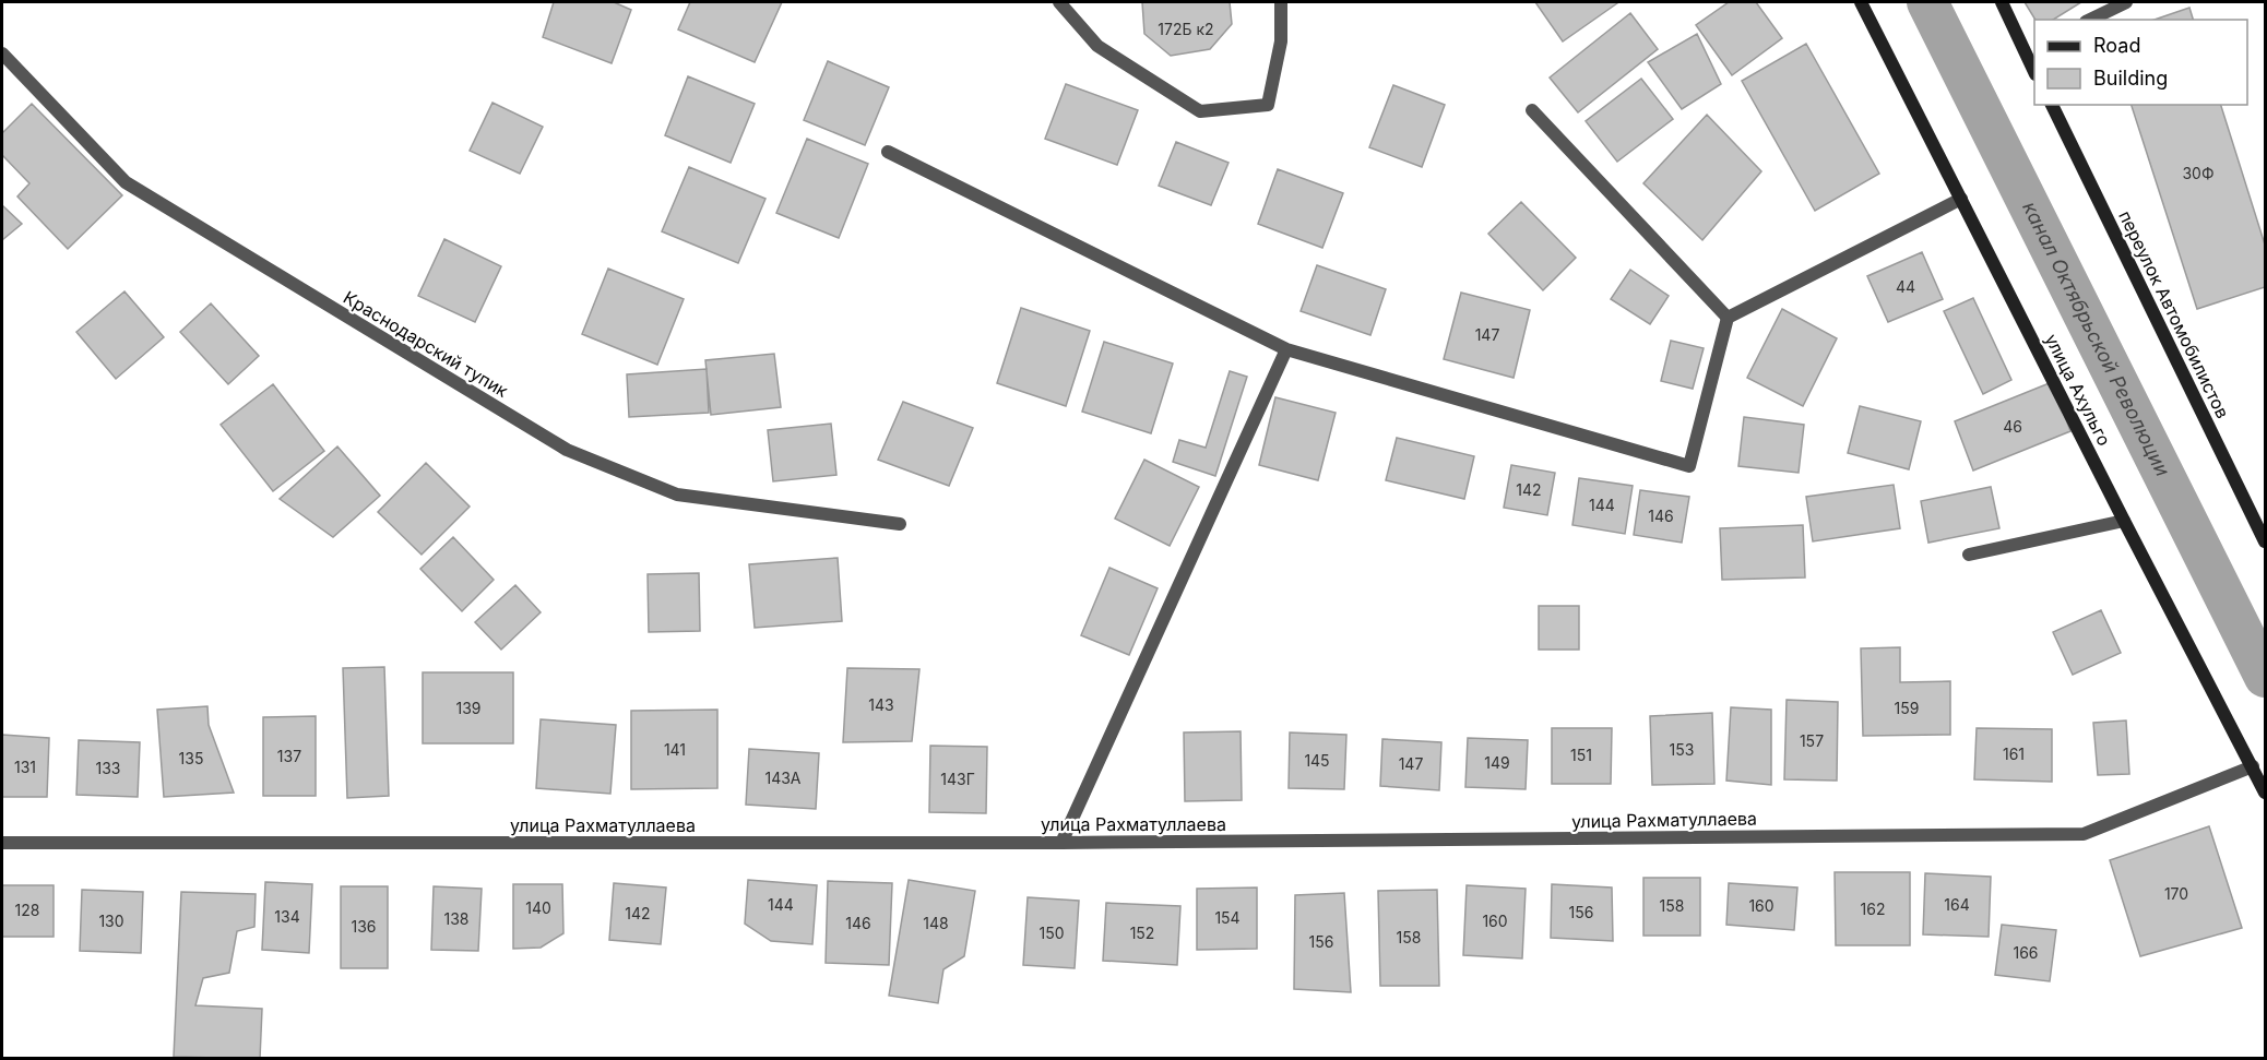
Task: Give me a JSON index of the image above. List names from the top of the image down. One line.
{"streets":{"main road":["переулок Автомобилистов","улица Ахульго"],"street":["Краснодарский тупик","улица Рахматуллаева"]},"crossings":[["улица Ахульго","улица Рахматуллаева"]],"water":["канал Октябрьской Революции"],"house_numbers":["172Б к2","30Ф","44","147","46","142","144","146","143","139","159","157","141","153","161","151","137","135","145","149","147","131","133","143А","143Г","170","144","164","158","160","140","162","128","156","142","134","154","138","130","160","146","148","136","150","152","158","156","166"],"legend":["Road","Building"]}
